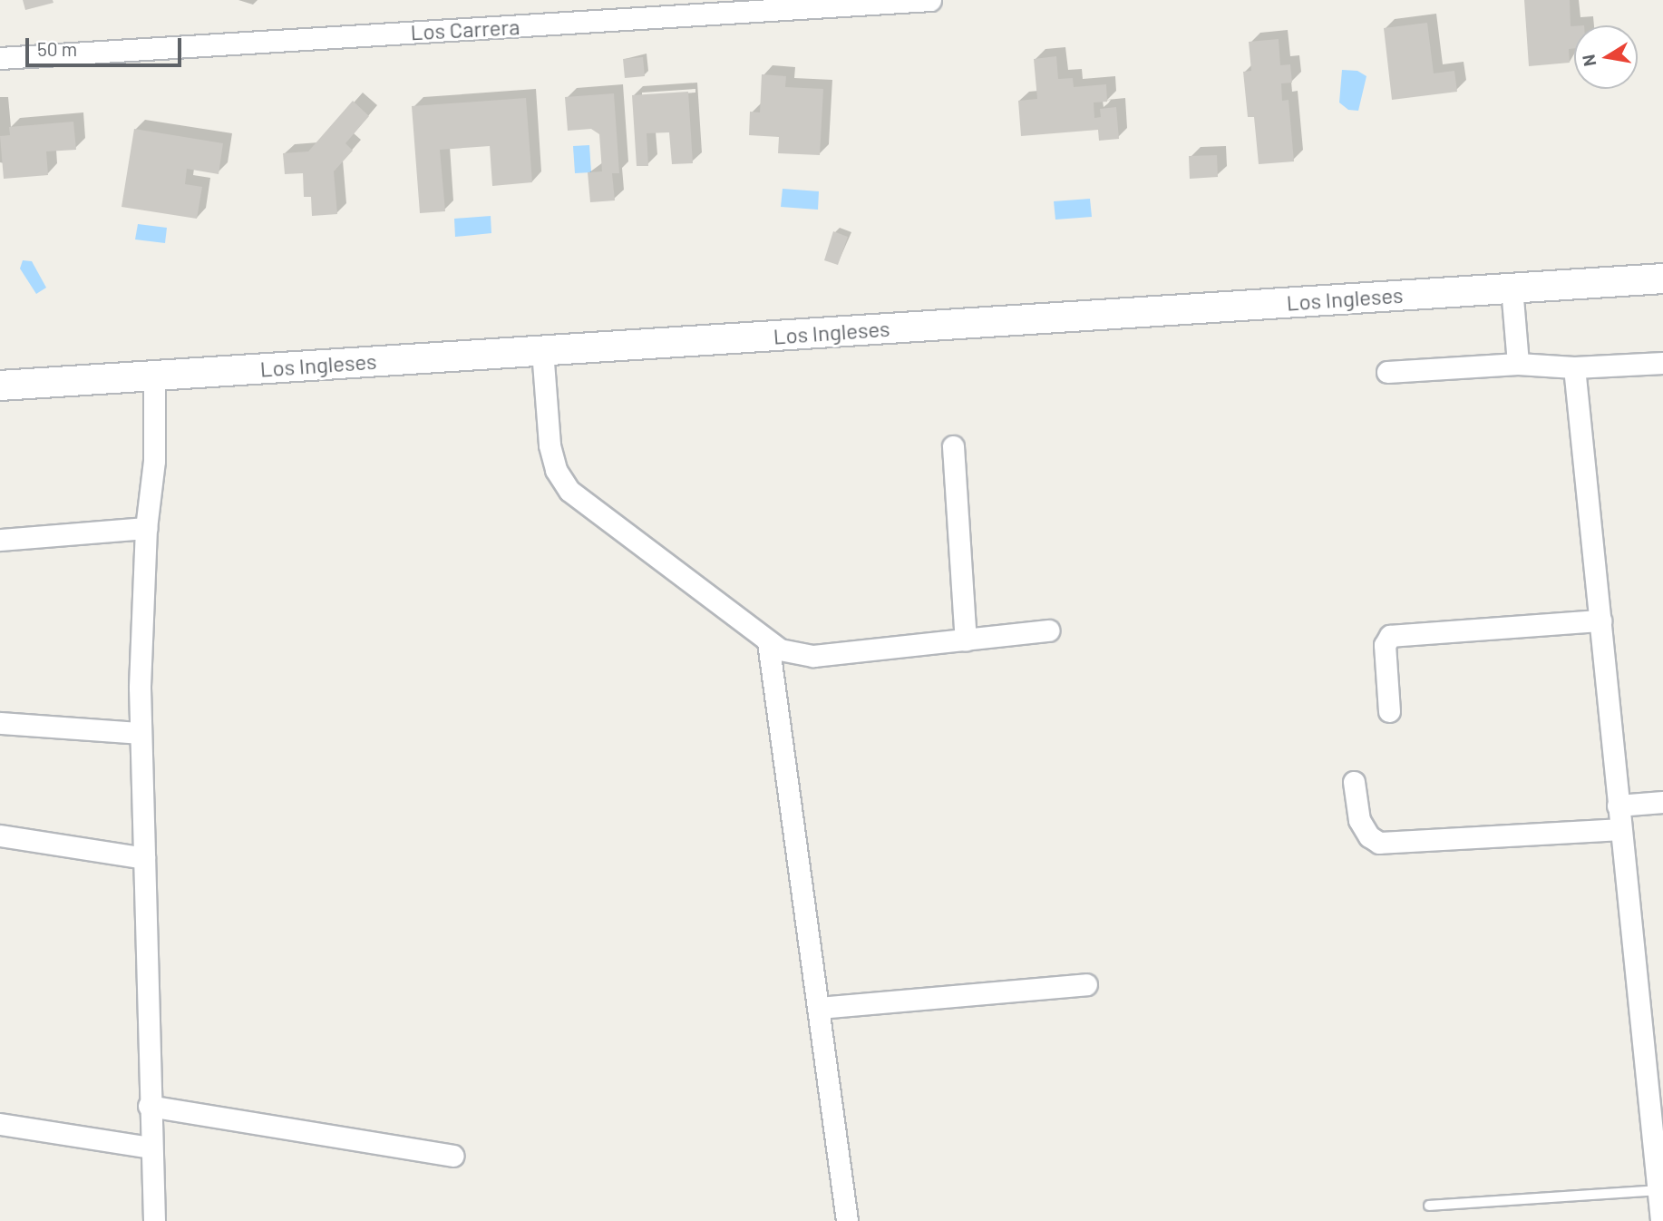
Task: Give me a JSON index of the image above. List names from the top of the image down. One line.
{"streets":{"street":["Los Carrera","Los Ingleses"]},"scale_bar":"50 m","north":"left"}
